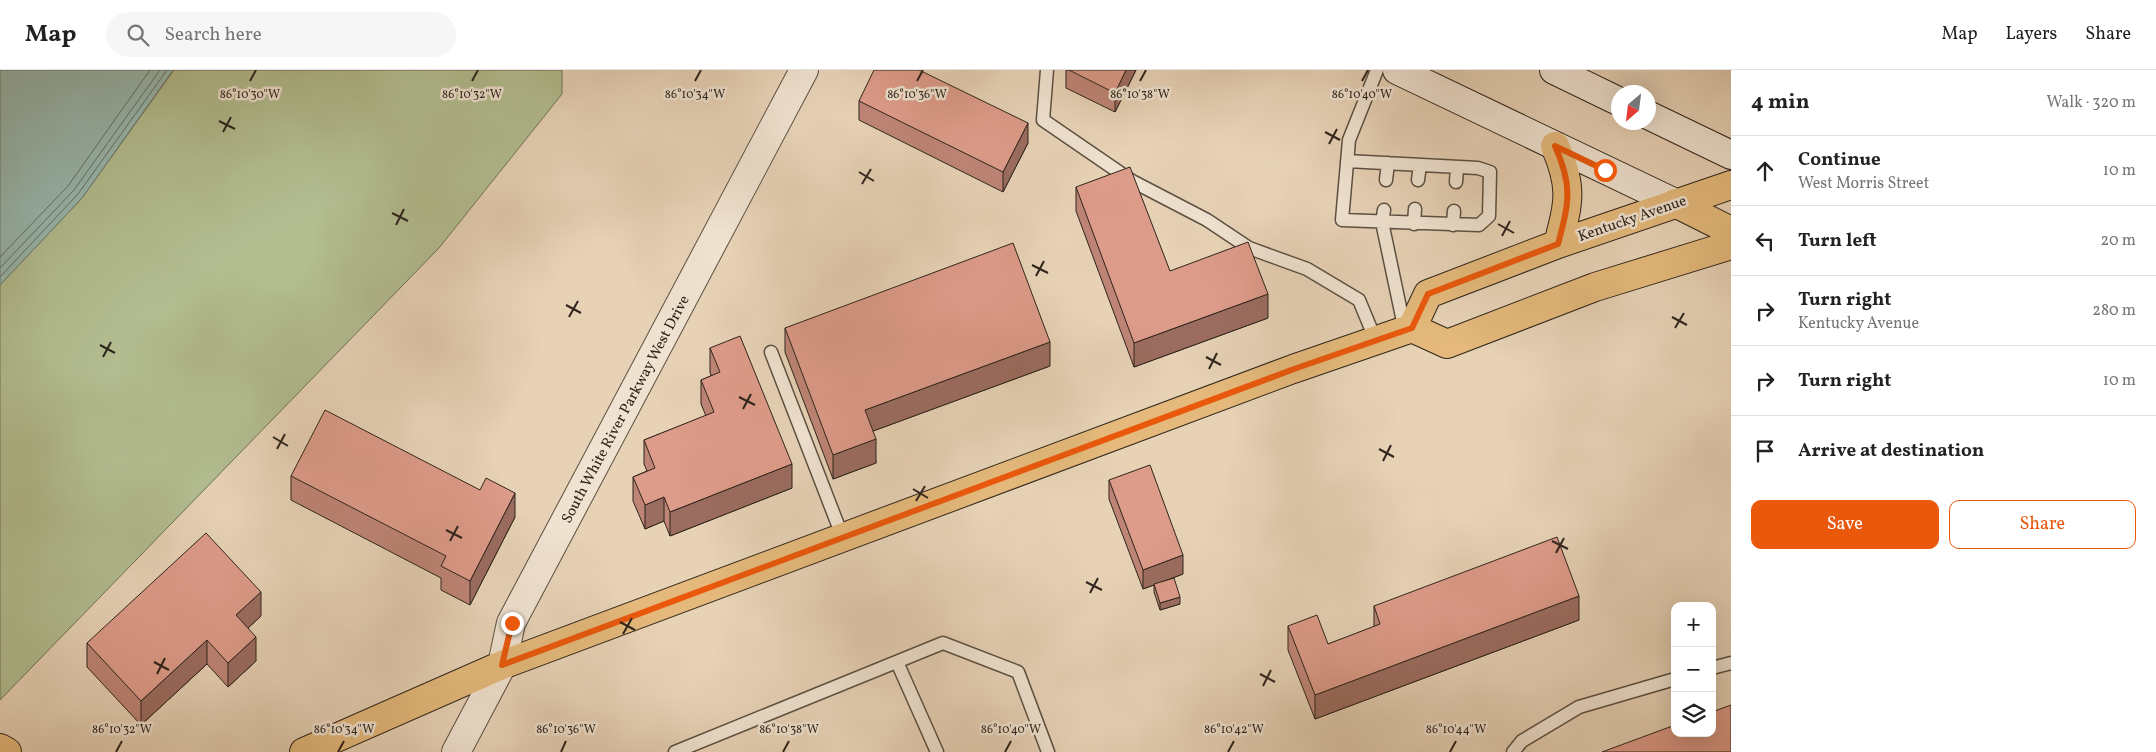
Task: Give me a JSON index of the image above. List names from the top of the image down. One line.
{"streets":{"main road":["Kentucky Avenue"],"street":["South White River Parkway West Drive"]},"north":"bottom left","page":{"header":"Map","search":"Search here","nav":["Map","Layers","Share"],"heading":["4 min","Walk · 320 m"],"list":[["Continue","West Morris Street","10 m"],["Turn left","20 m"],["Turn right","Kentucky Avenue","280 m"],["Turn right","10 m"],"Arrive at destination"],"buttons":["Save","Share"],"map_buttons":["+","−"]},"coordinates":["86°10'30\"W","86°10'32\"W","86°10'34\"W","86°10'36\"W","86°10'38\"W","86°10'40\"W","86°10'42\"W","86°10'44\"W"]}
